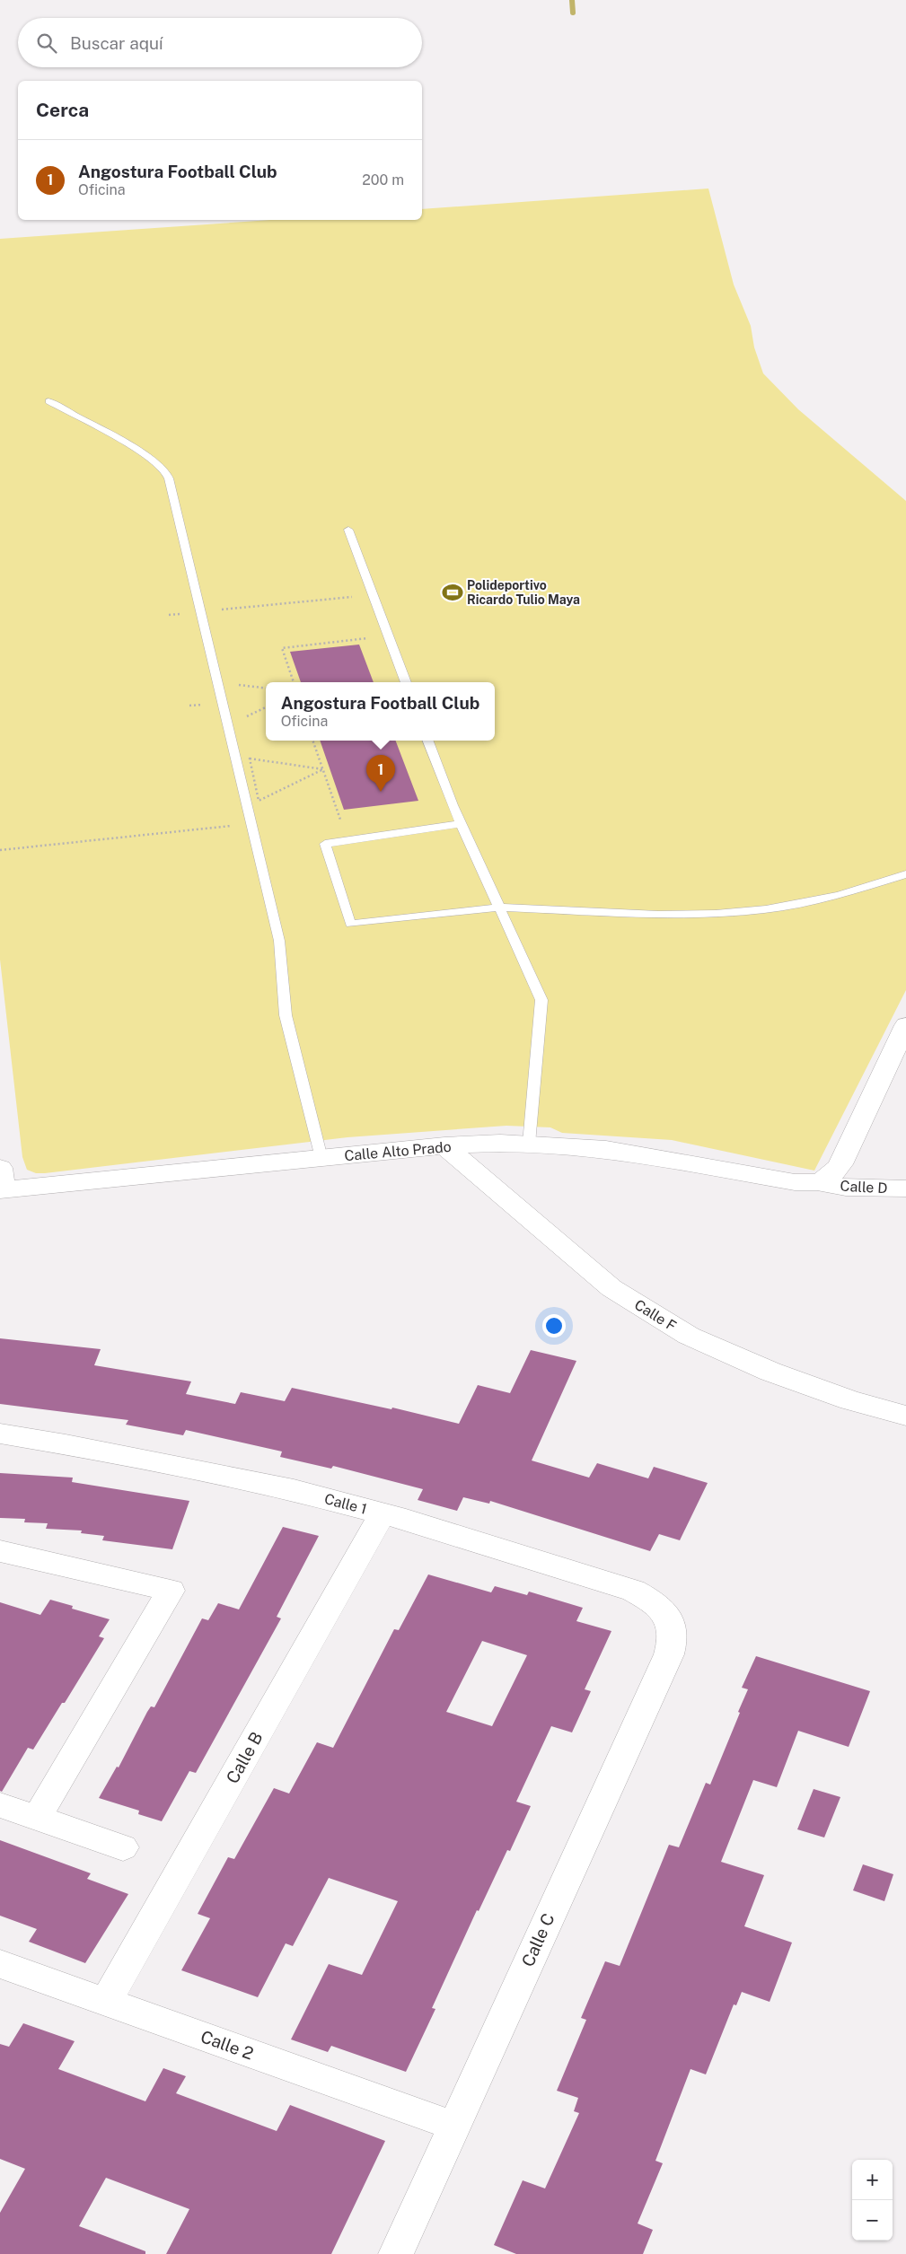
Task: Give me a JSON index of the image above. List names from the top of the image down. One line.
{"streets":{"street":["Calle Alto Prado","Calle D","Calle F","Calle 1","Calle B","Calle C","Calle 2"]},"crossings":[["Calle Alto Prado","Calle D"],["Calle Alto Prado","Calle F"],["Calle 1","Calle B"],["Calle 1","Calle C"],["Calle B","Calle 2"],["Calle C","Calle 2"]],"places":{"sports":["Polideportivo Ricardo Tulio Maya"]},"page":{"search":"Buscar aquí","heading":"Cerca","list":[{"mark":"1","name":"Angostura Football Club","note":"Oficina","value":"200 m"}],"popup":["Angostura Football Club","Oficina"],"pins":"1","map_buttons":["+","−"]}}
